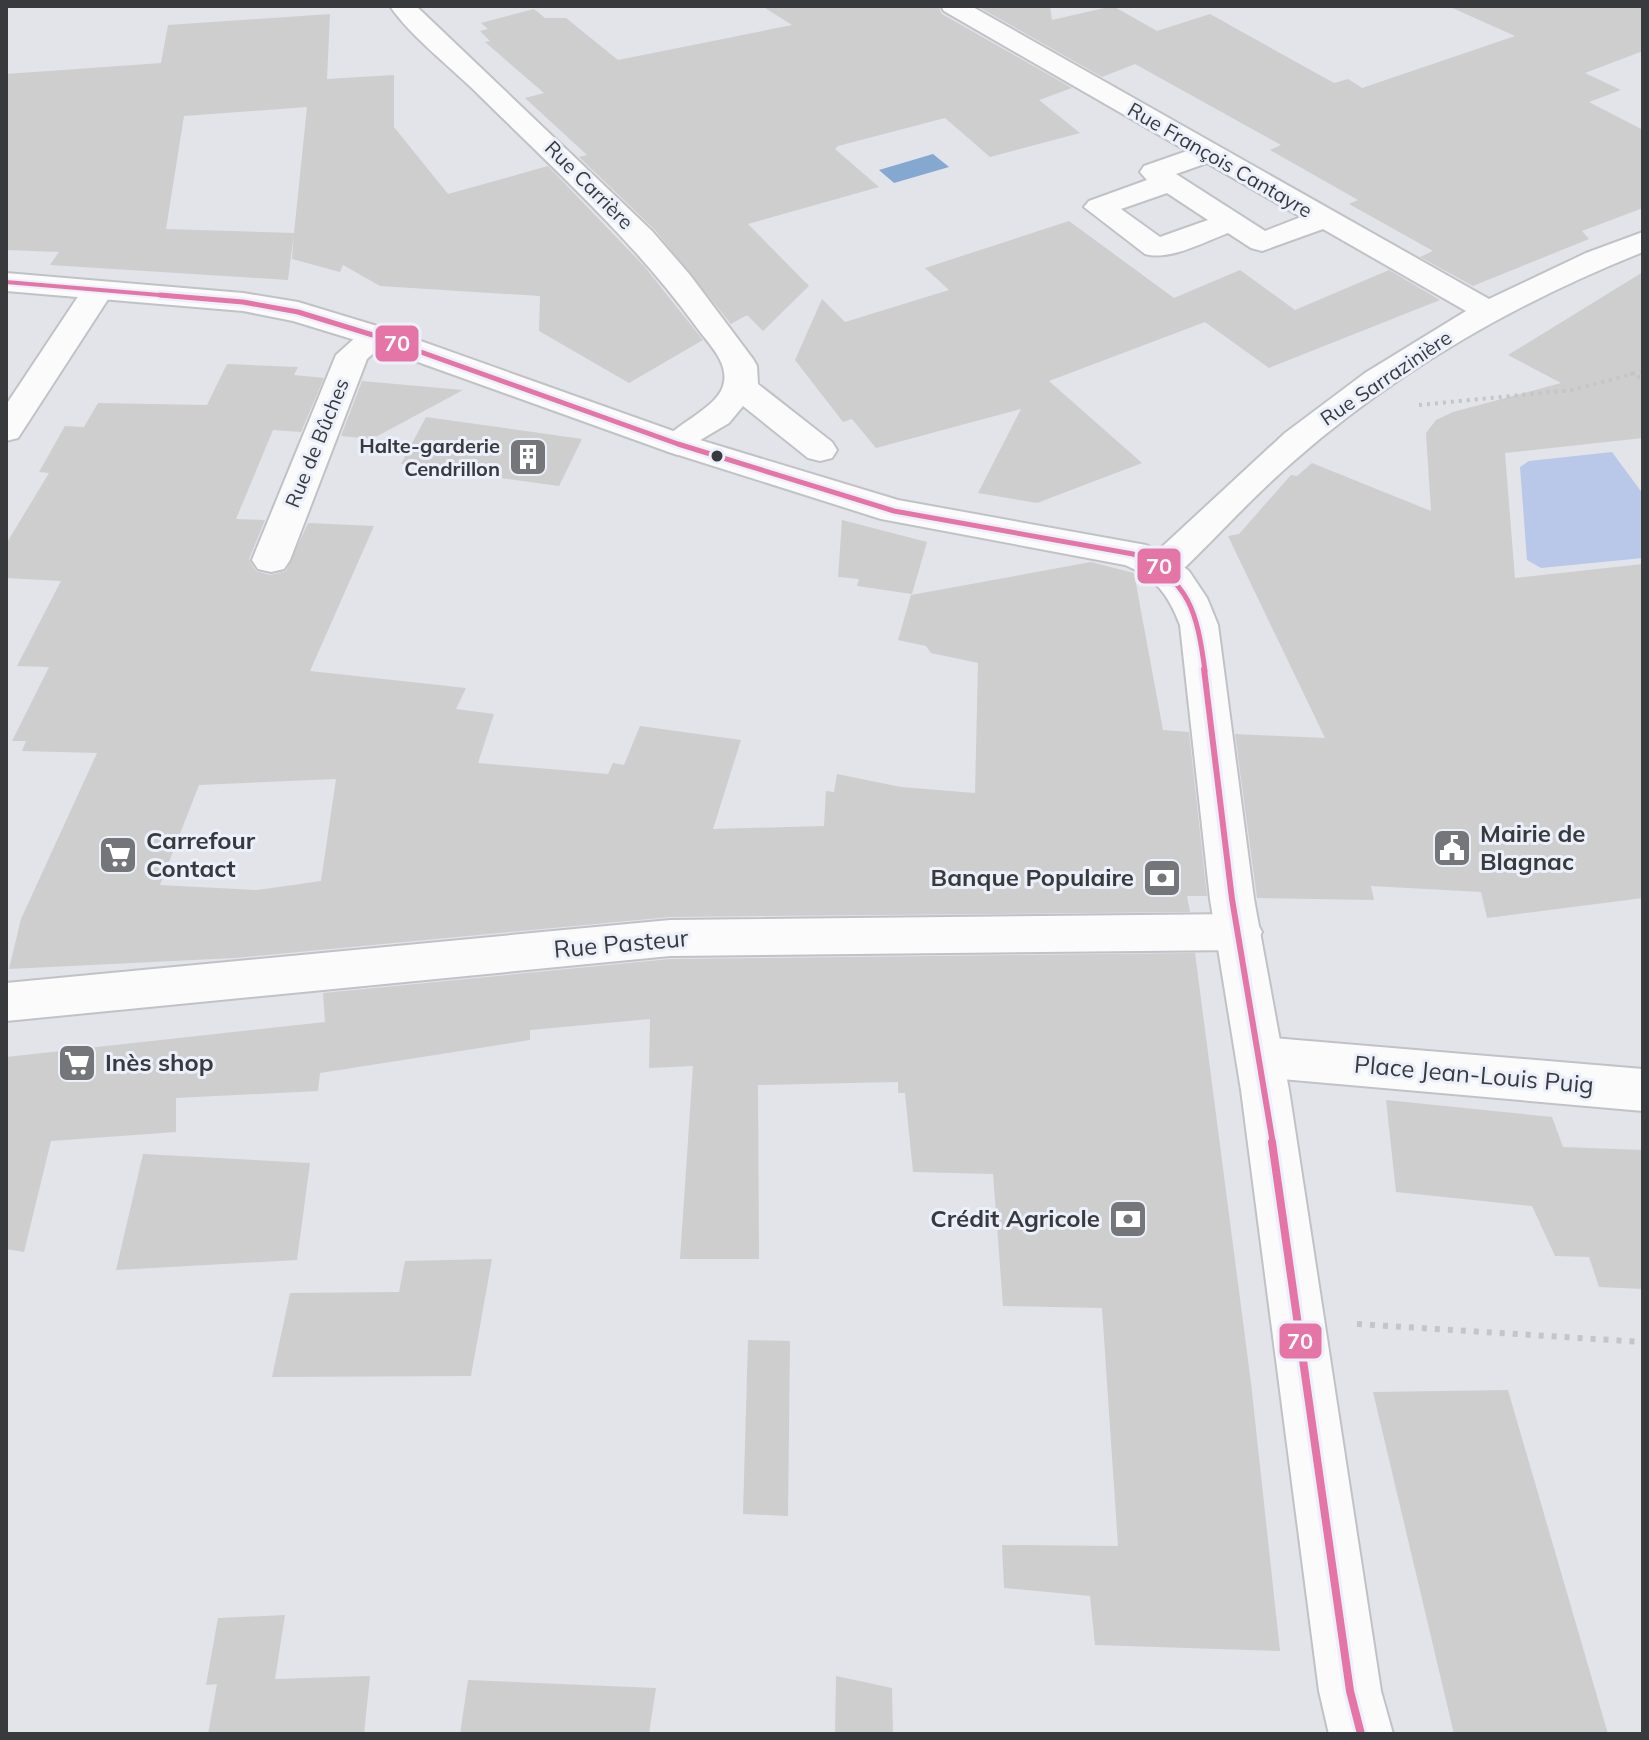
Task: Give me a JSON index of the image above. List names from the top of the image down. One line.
{"streets":{"street":["Rue François Cantayre","Rue Carrière","Rue Sarrazinière","Rue de Bûches","Rue Pasteur","Place Jean-Louis Puig"]},"crossings":[["Rue François Cantayre","Rue Sarrazinière"]],"places":{"building":["Halte-garderie Cendrillon"],"public building":["Mairie de Blagnac"],"supermarket":["Carrefour Contact","Inès shop"],"bank":["Banque Populaire","Crédit Agricole"]},"lines":["transit line 70"]}
